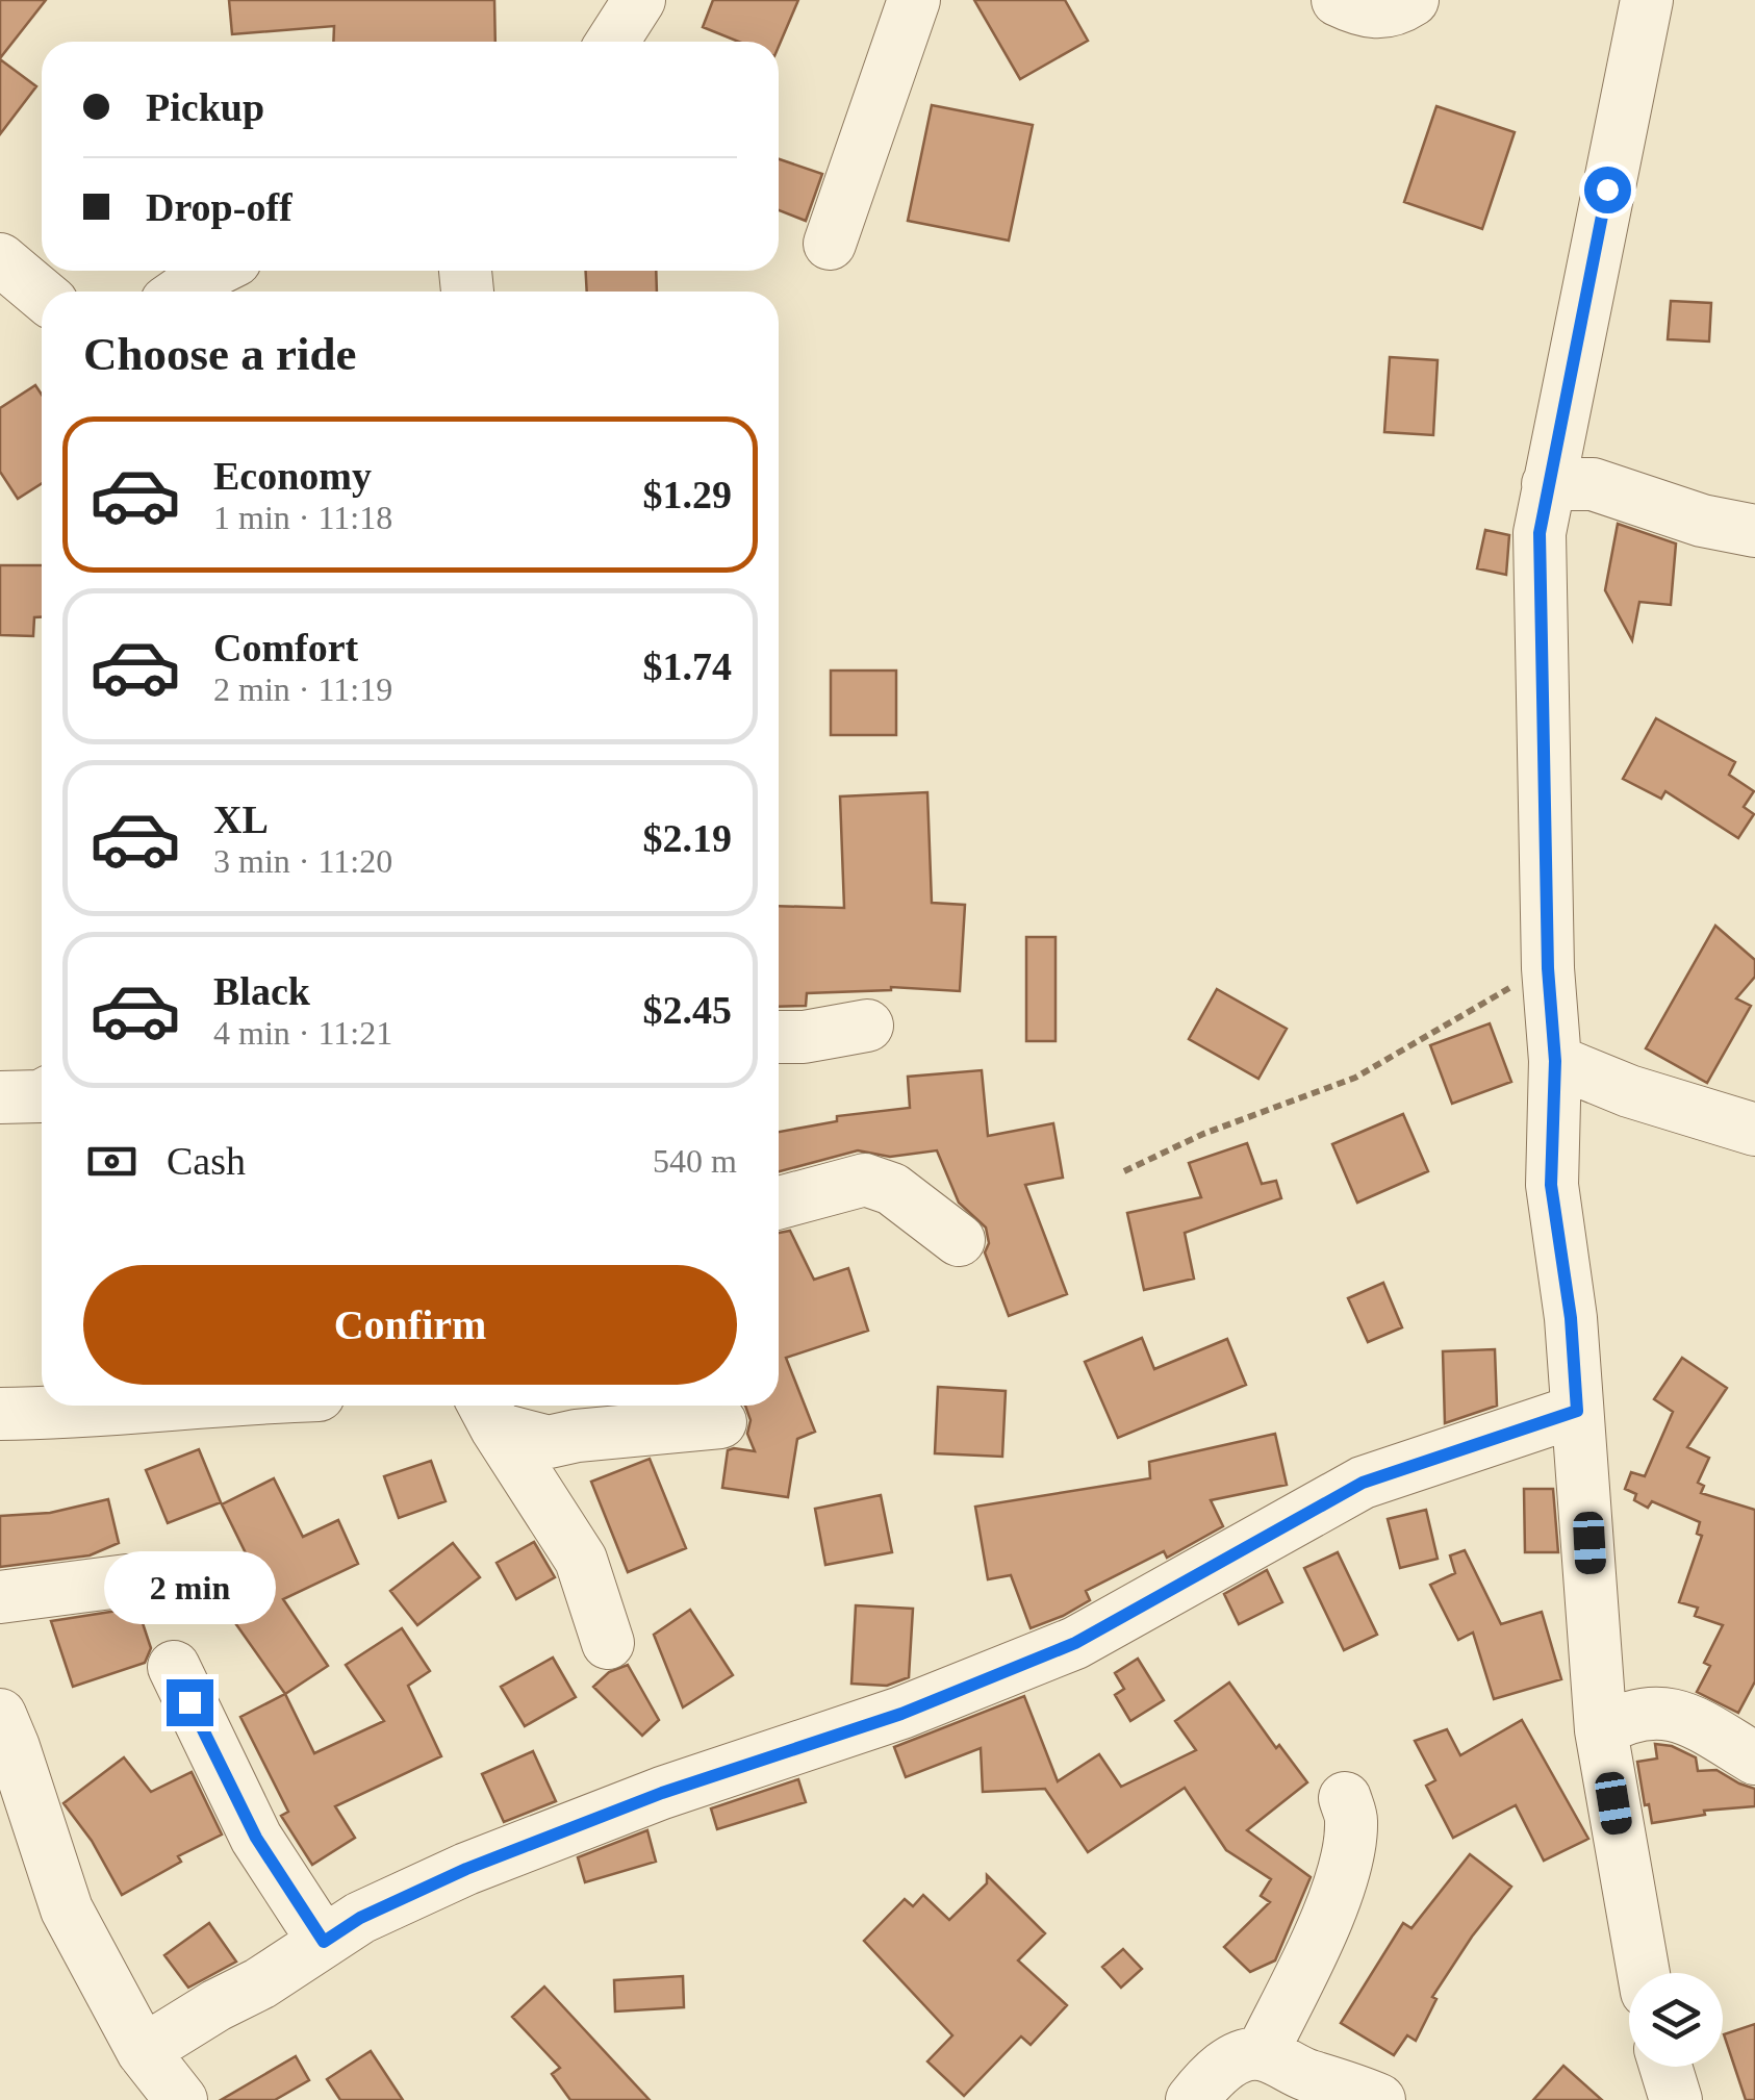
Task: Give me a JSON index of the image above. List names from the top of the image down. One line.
{"page":{"banner":["Pickup","Drop-off"],"heading":"Choose a ride","list":[{"name":"Economy","note":"1 min · 11:18","value":"$1.29"},{"name":"Comfort","note":"2 min · 11:19","value":"$1.74"},{"name":"XL","note":"3 min · 11:20","value":"$2.19"},{"name":"Black","note":"4 min · 11:21","value":"$2.45"}],"pay":["Cash","540 m"],"buttons":"Confirm","bubble":"2 min"}}
